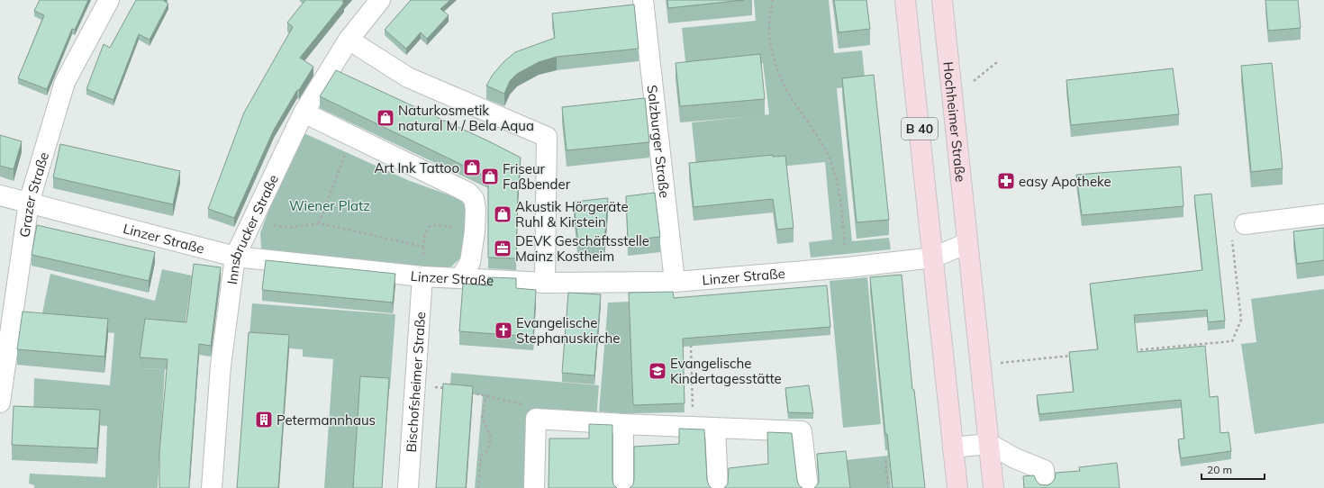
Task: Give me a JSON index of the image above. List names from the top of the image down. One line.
{"streets":{"main road":["Hochheimer Straße","B 40"],"street":["Salzburger Straße","Grazer Straße","Innsbrucker Straße","Linzer Straße","Bischofsheimer Straße"]},"crossings":[["B 40","Linzer Straße"],["Salzburger Straße","Linzer Straße"],["Grazer Straße","Linzer Straße"],["Innsbrucker Straße","Linzer Straße"],["Linzer Straße","Bischofsheimer Straße"]],"parks":["Wiener Platz"],"places":{"shop":["Naturkosmetik natural M / Bela Aqua","Art Ink Tattoo","Friseur Faßbender","Akustik Hörgeräte Ruhl & Kirstein"],"pharmacy":["easy Apotheke"],"office":["DEVK Geschäftsstelle Mainz Kostheim"],"church":["Evangelische Stephanuskirche"],"school or university":["Evangelische Kindertagesstätte"],"building":["Petermannhaus"]},"scale_bar":"20 m"}
